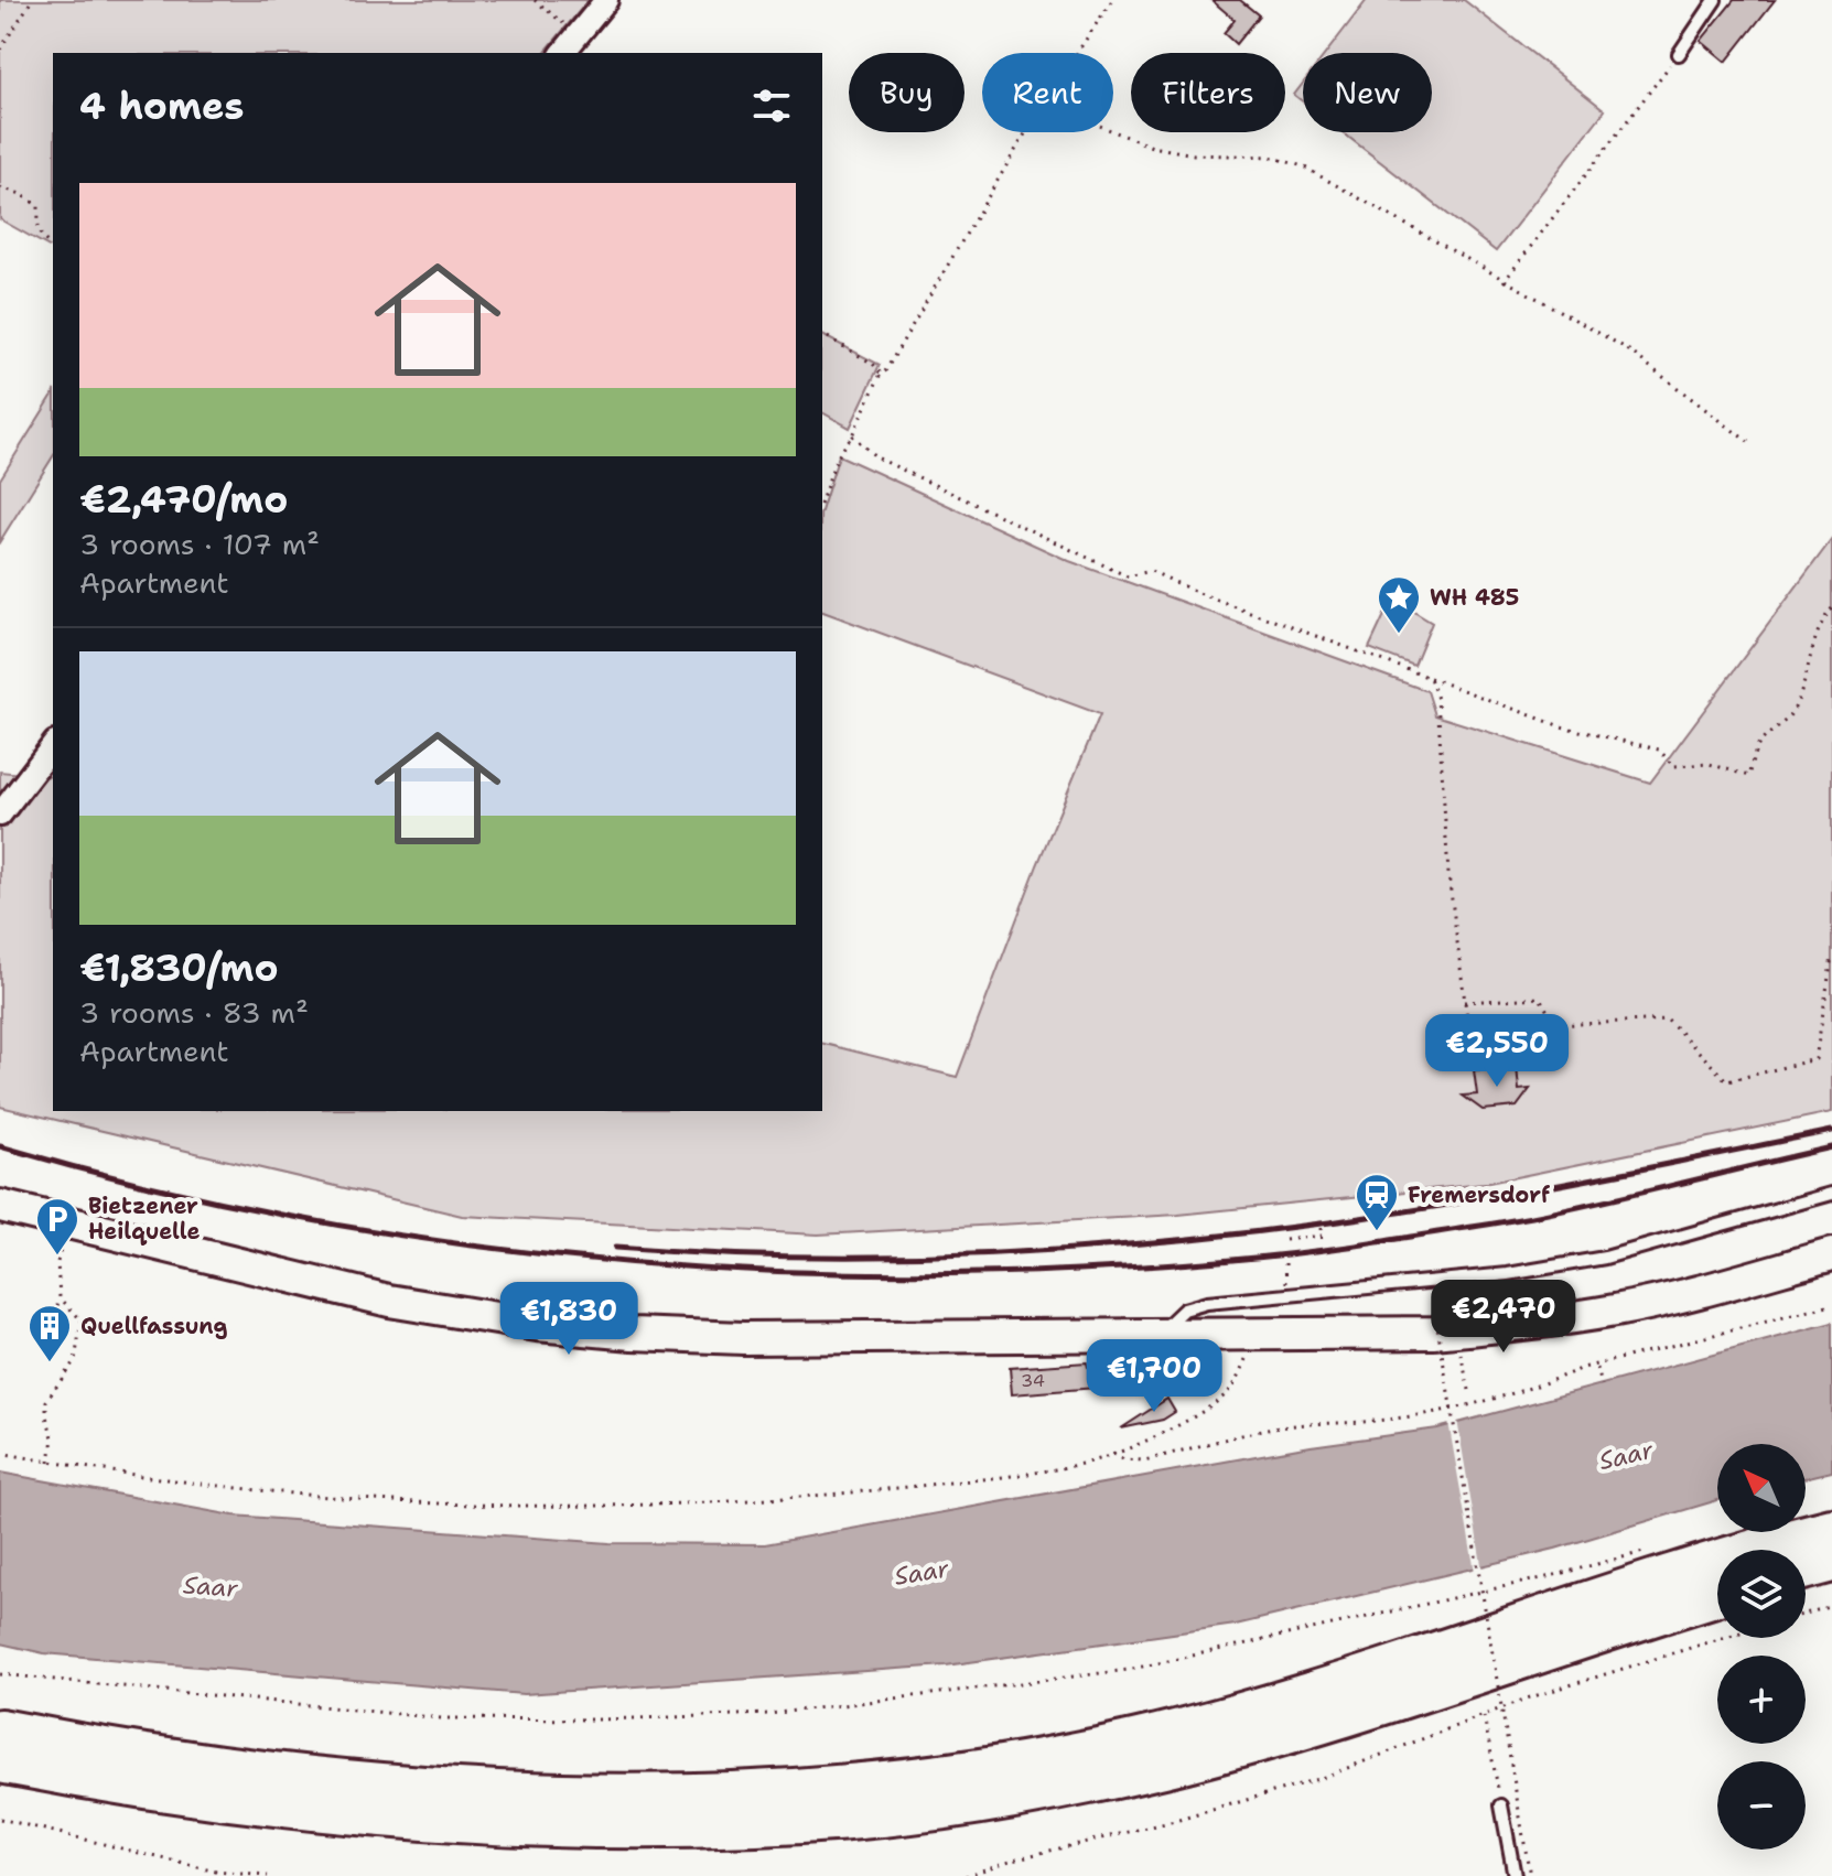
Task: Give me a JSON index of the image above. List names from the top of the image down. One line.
{"water":["Saar"],"places":{"place":["WH 485"],"station":["Fremersdorf"],"parking":["Bietzener Heilquelle"],"building":["Quellfassung"]},"house_numbers":["34"],"north":"top left","page":{"chip":["Buy","Rent","Filters","New"],"heading":"4 homes","list":[{"name":"€2,470/mo","note":"3 rooms · 107 m² · Apartment"},{"name":"€1,830/mo","note":"3 rooms · 83 m² · Apartment"}],"price":["€2,550","€2,470","€1,830","€1,700"],"map_buttons":["+","−"]}}
